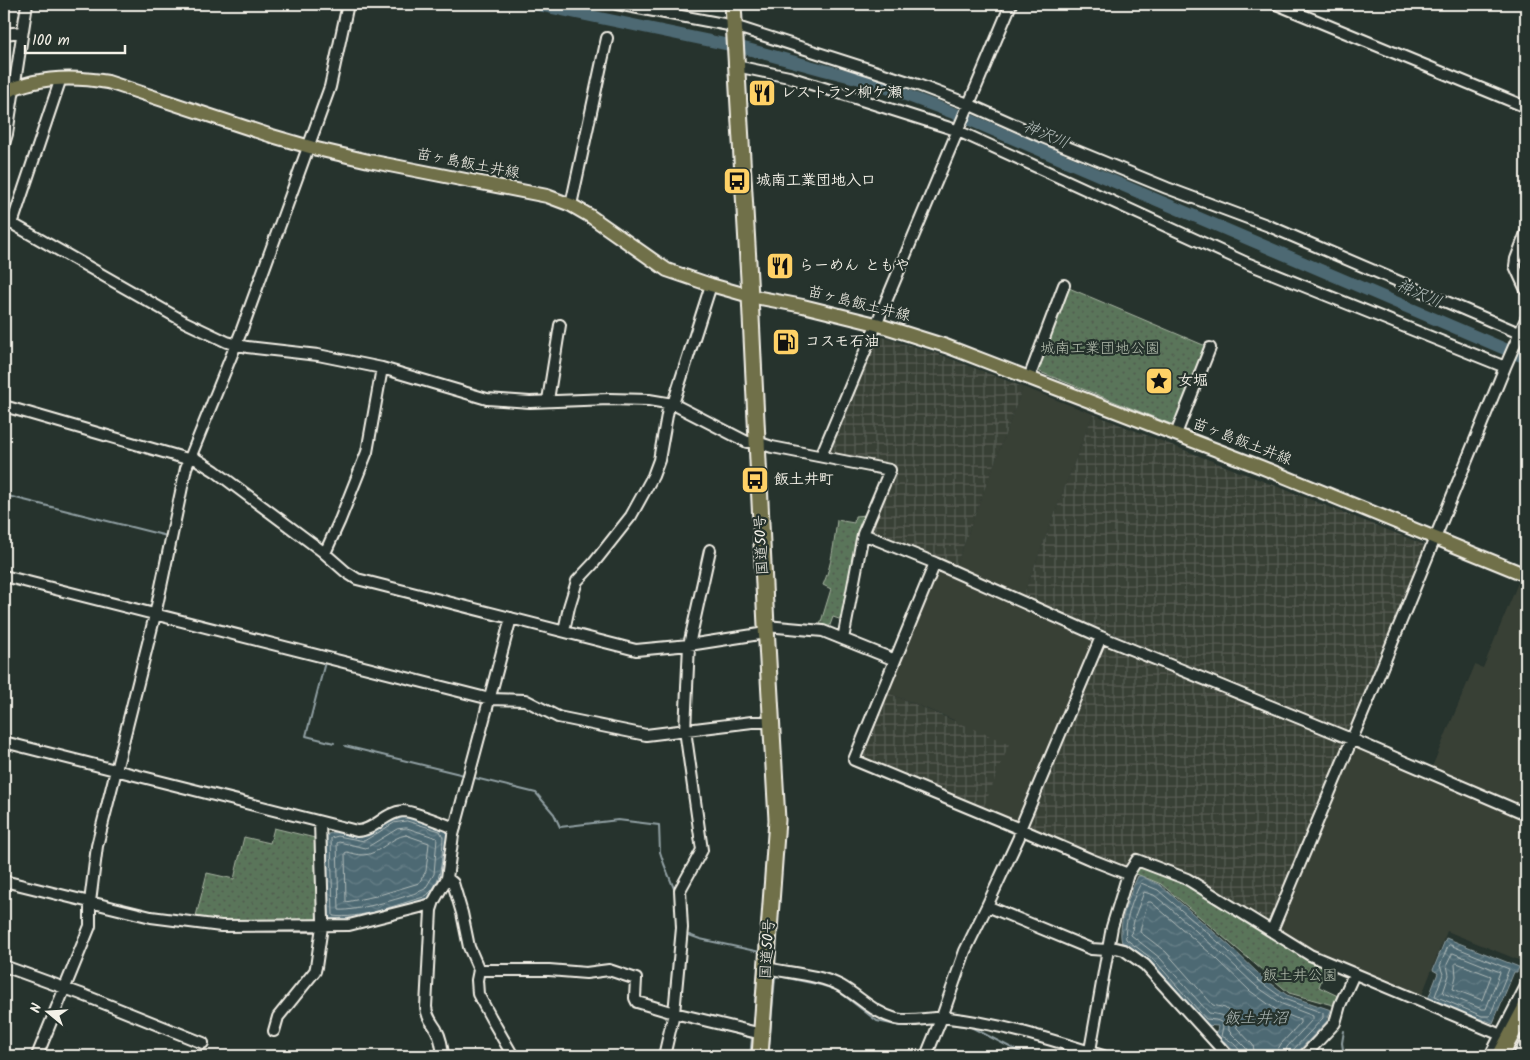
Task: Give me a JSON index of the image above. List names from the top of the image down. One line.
{"streets":{"highway":["国道50号"],"main road":["苗ヶ島飯土井線"]},"crossings":[["苗ヶ島飯土井線","国道50号"]],"water":["神沢川","飯土井沼"],"parks":["城南工業団地公園","飯土井公園"],"places":{"restaurant":["レストラン柳ケ瀬","らーめん ともや"],"bus stop":["城南工業団地入口","飯土井町"],"fuel station":["コスモ石油"],"place":["女堀"]},"scale_bar":"100 m","north":"left"}
